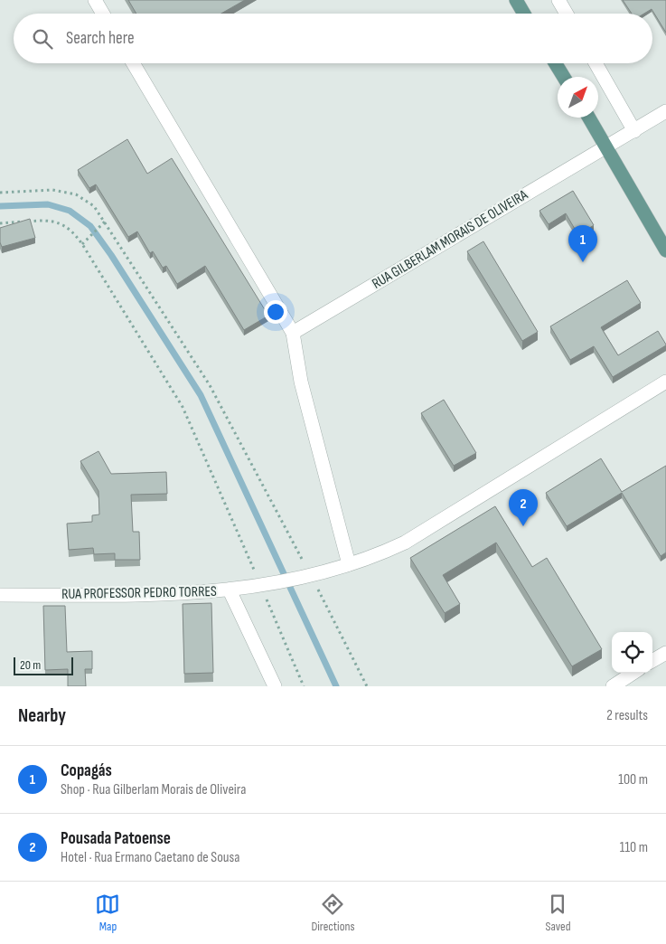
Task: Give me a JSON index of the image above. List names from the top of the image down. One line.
{"streets":{"street":["RUA GILBERLAM MORAIS DE OLIVEIRA","RUA PROFESSOR PEDRO TORRES"]},"scale_bar":"20 m","north":"top right","page":{"search":"Search here","pins":["1","2"],"scale":"20 m","heading":["Nearby","2 results"],"list":[{"mark":"1","name":"Copagás","note":"Shop · Rua Gilberlam Morais de Oliveira","value":"100 m"},{"mark":"2","name":"Pousada Patoense","note":"Hotel · Rua Ermano Caetano de Sousa","value":"110 m"}],"nav":["Map","Directions","Saved"]}}
